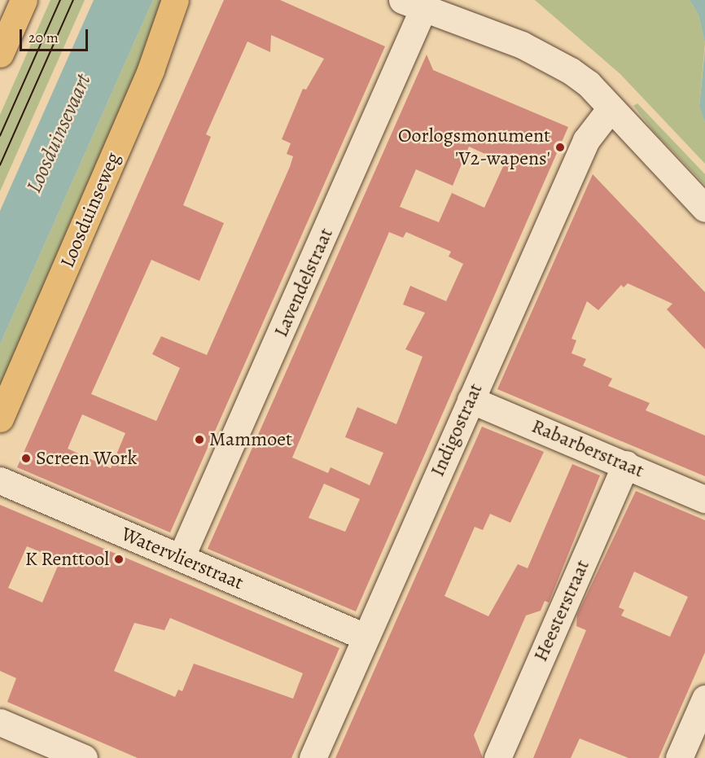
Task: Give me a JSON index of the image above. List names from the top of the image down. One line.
{"streets":{"main road":["Loosduinseweg"],"street":["Lavendelstraat","Indigostraat","Rabarberstraat","Watervlierstraat","Heesterstraat"]},"crossings":[["Lavendelstraat","Watervlierstraat"],["Indigostraat","Rabarberstraat"],["Indigostraat","Watervlierstraat"],["Rabarberstraat","Heesterstraat"]],"water":["Loosduinsevaart"],"places":["Oorlogsmonument 'V2-wapens'","Mammoet","Screen Work","K Renttool"],"scale_bar":"20 m"}
